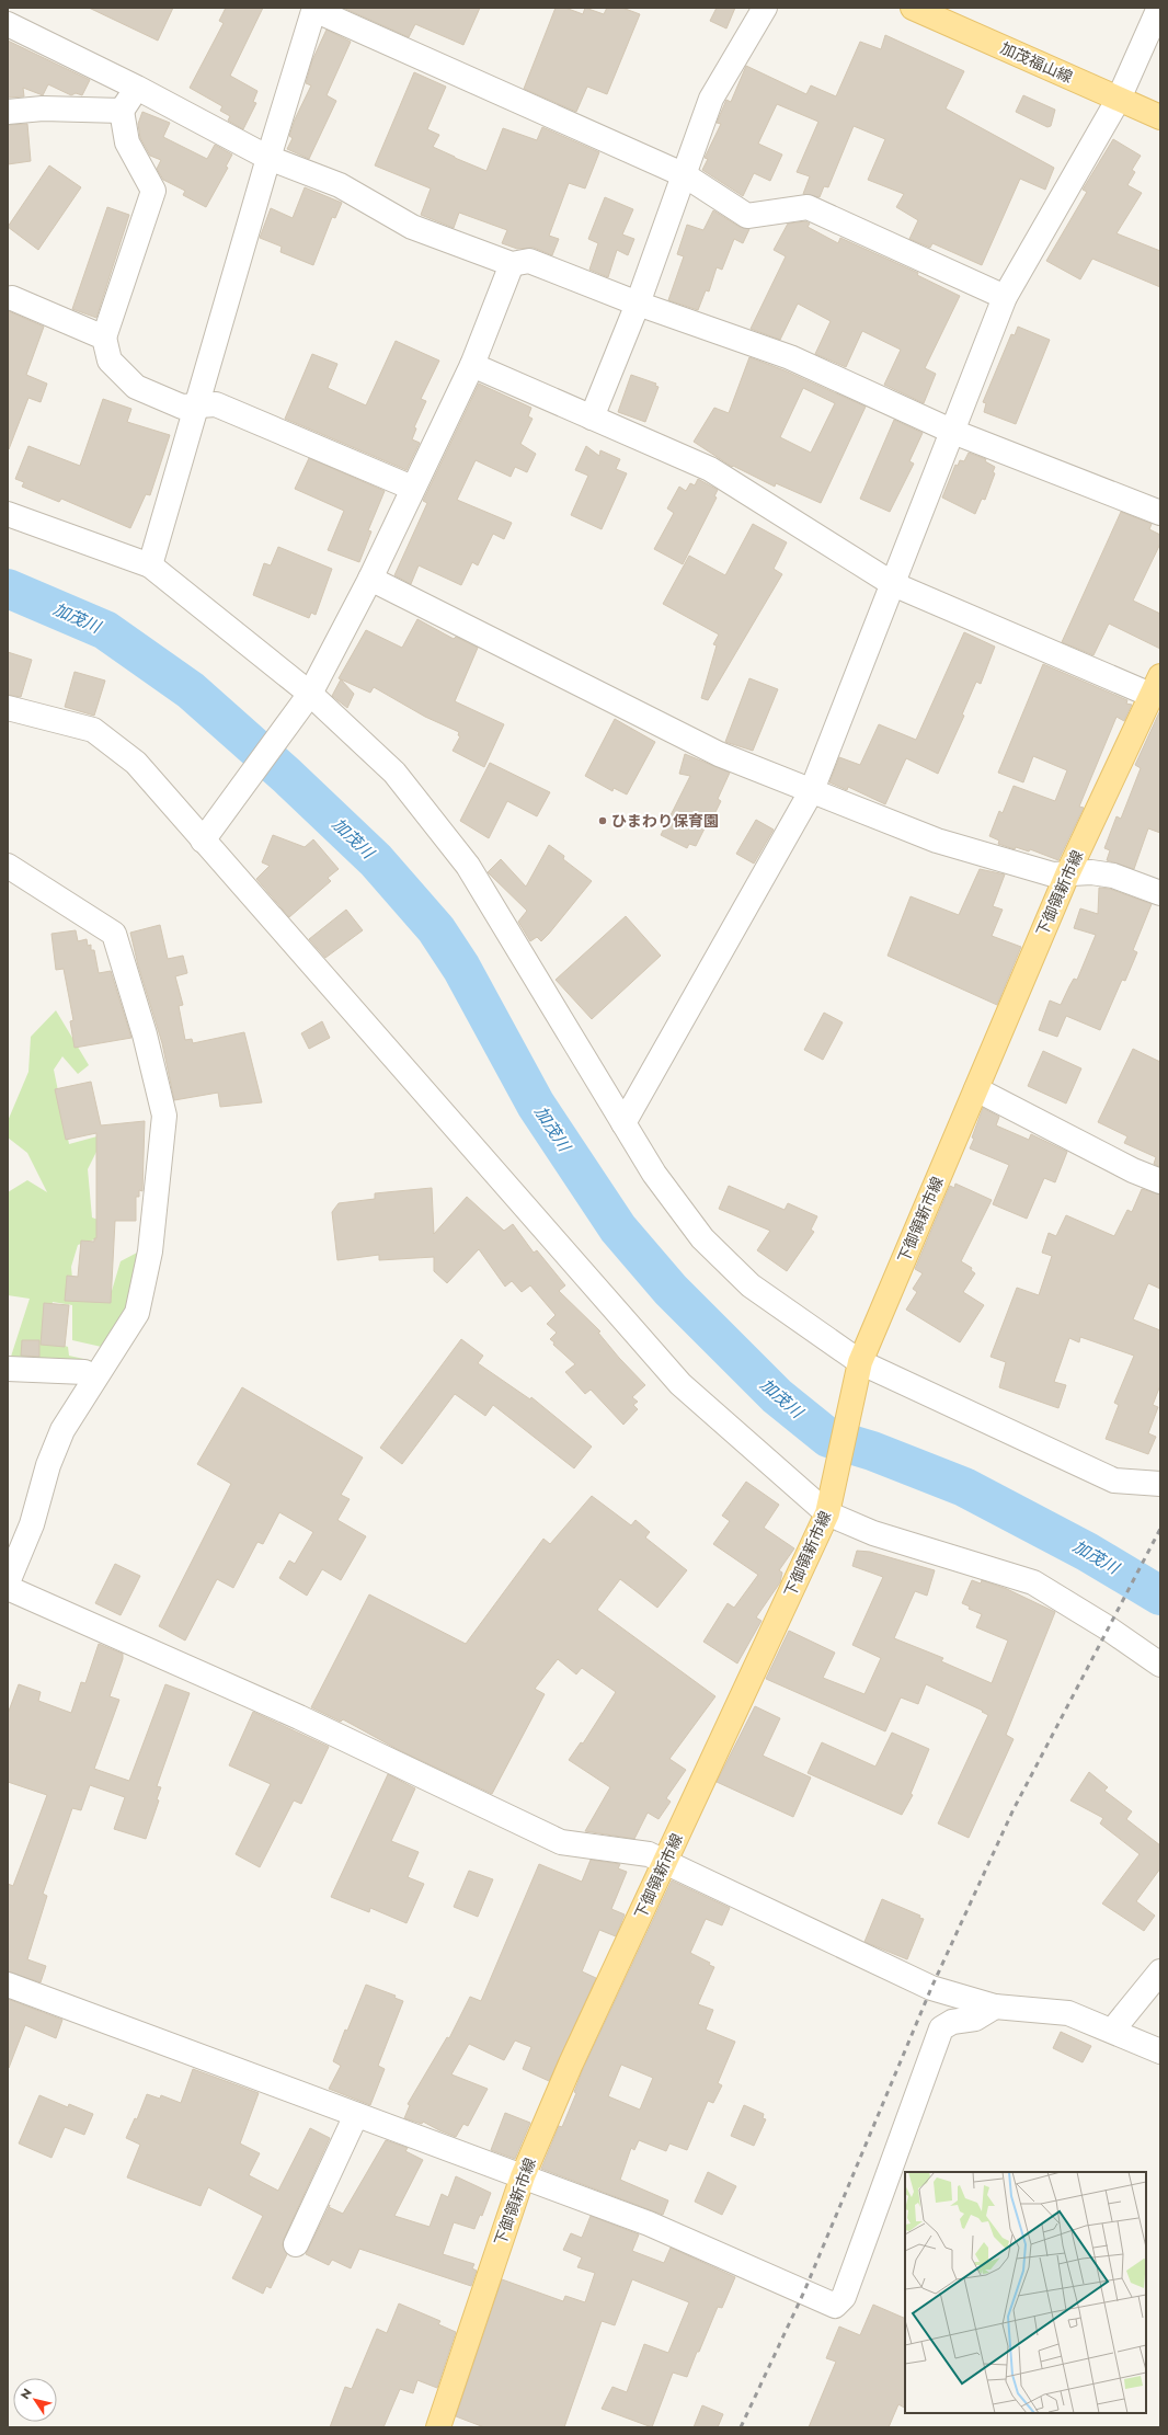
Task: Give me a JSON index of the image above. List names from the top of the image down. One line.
{"streets":{"main road":["加茂福山線","下御領新市線"]},"water":["加茂川"],"places":["ひまわり保育園"],"north":"top left"}
